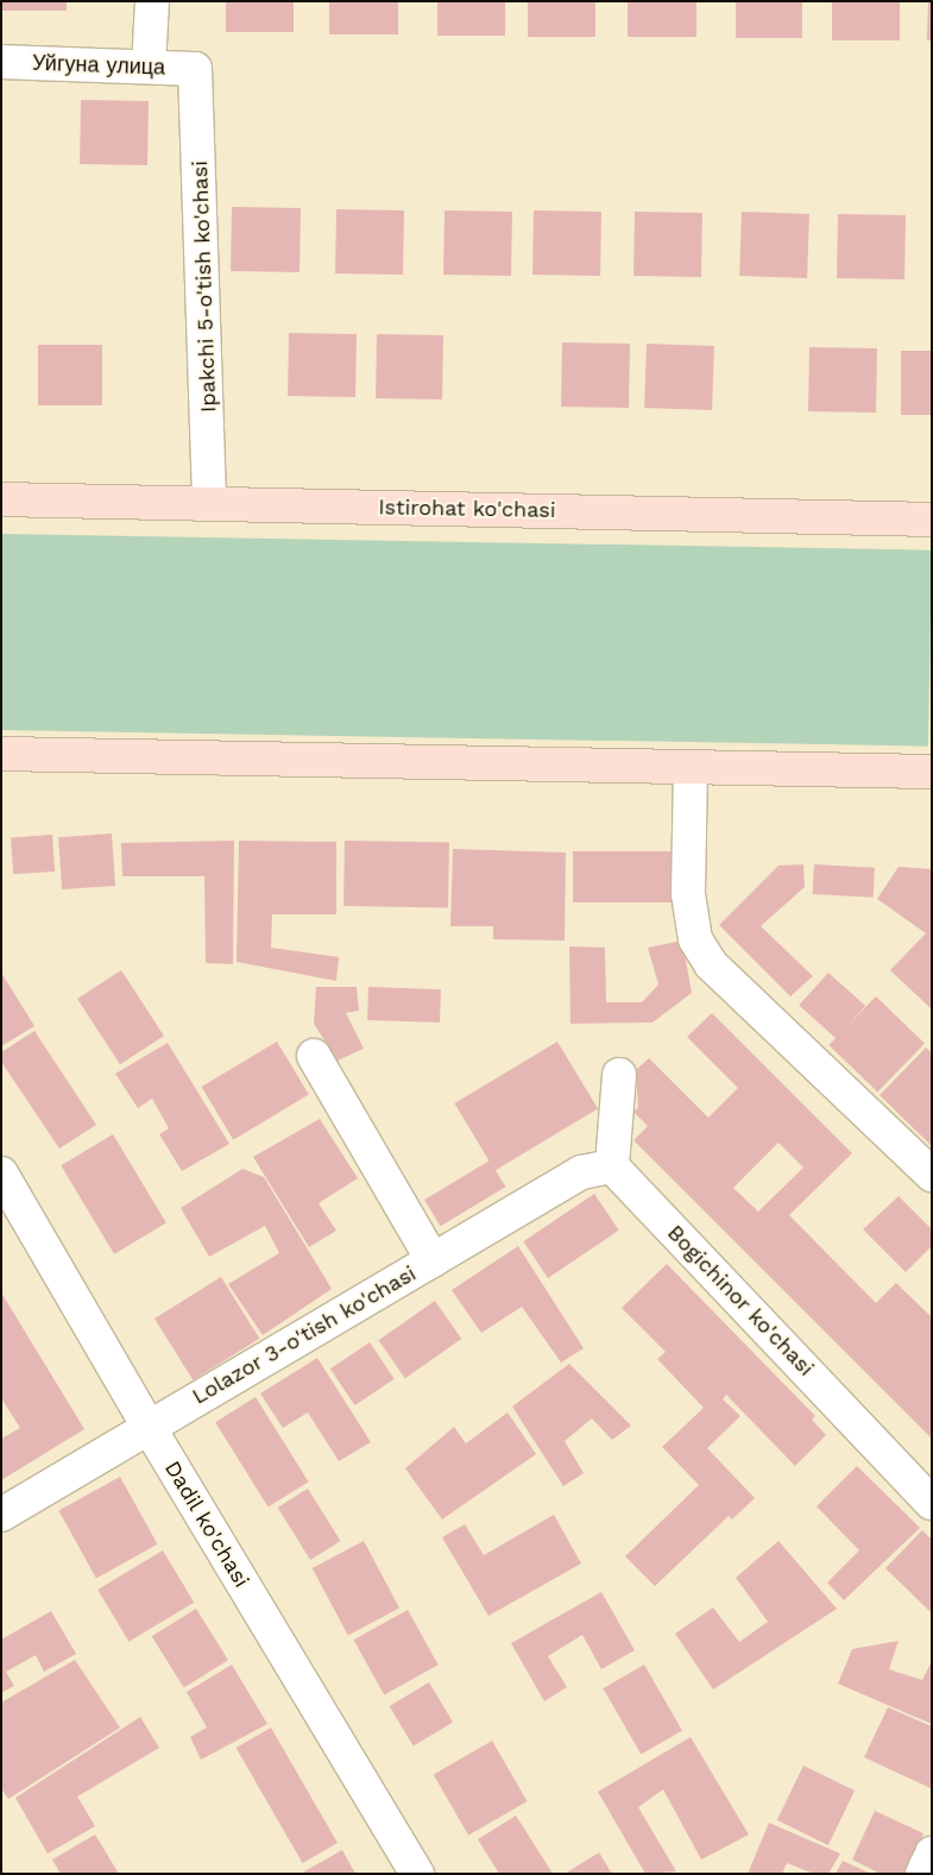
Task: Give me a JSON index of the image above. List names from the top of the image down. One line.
{"streets":{"main road":["Istirohat ko'chasi"],"street":["Уйгуна улица","Ipakchi 5-o'tish ko'chasi","Bogichinor ko'chasi","Lolazor 3-o'tish ko'chasi","Dadil ko'chasi"]},"crossings":[["Уйгуна улица","Ipakchi 5-o'tish ko'chasi"],["Ipakchi 5-o'tish ko'chasi","Istirohat ko'chasi"],["Bogichinor ko'chasi","Lolazor 3-o'tish ko'chasi"],["Lolazor 3-o'tish ko'chasi","Dadil ko'chasi"]]}
